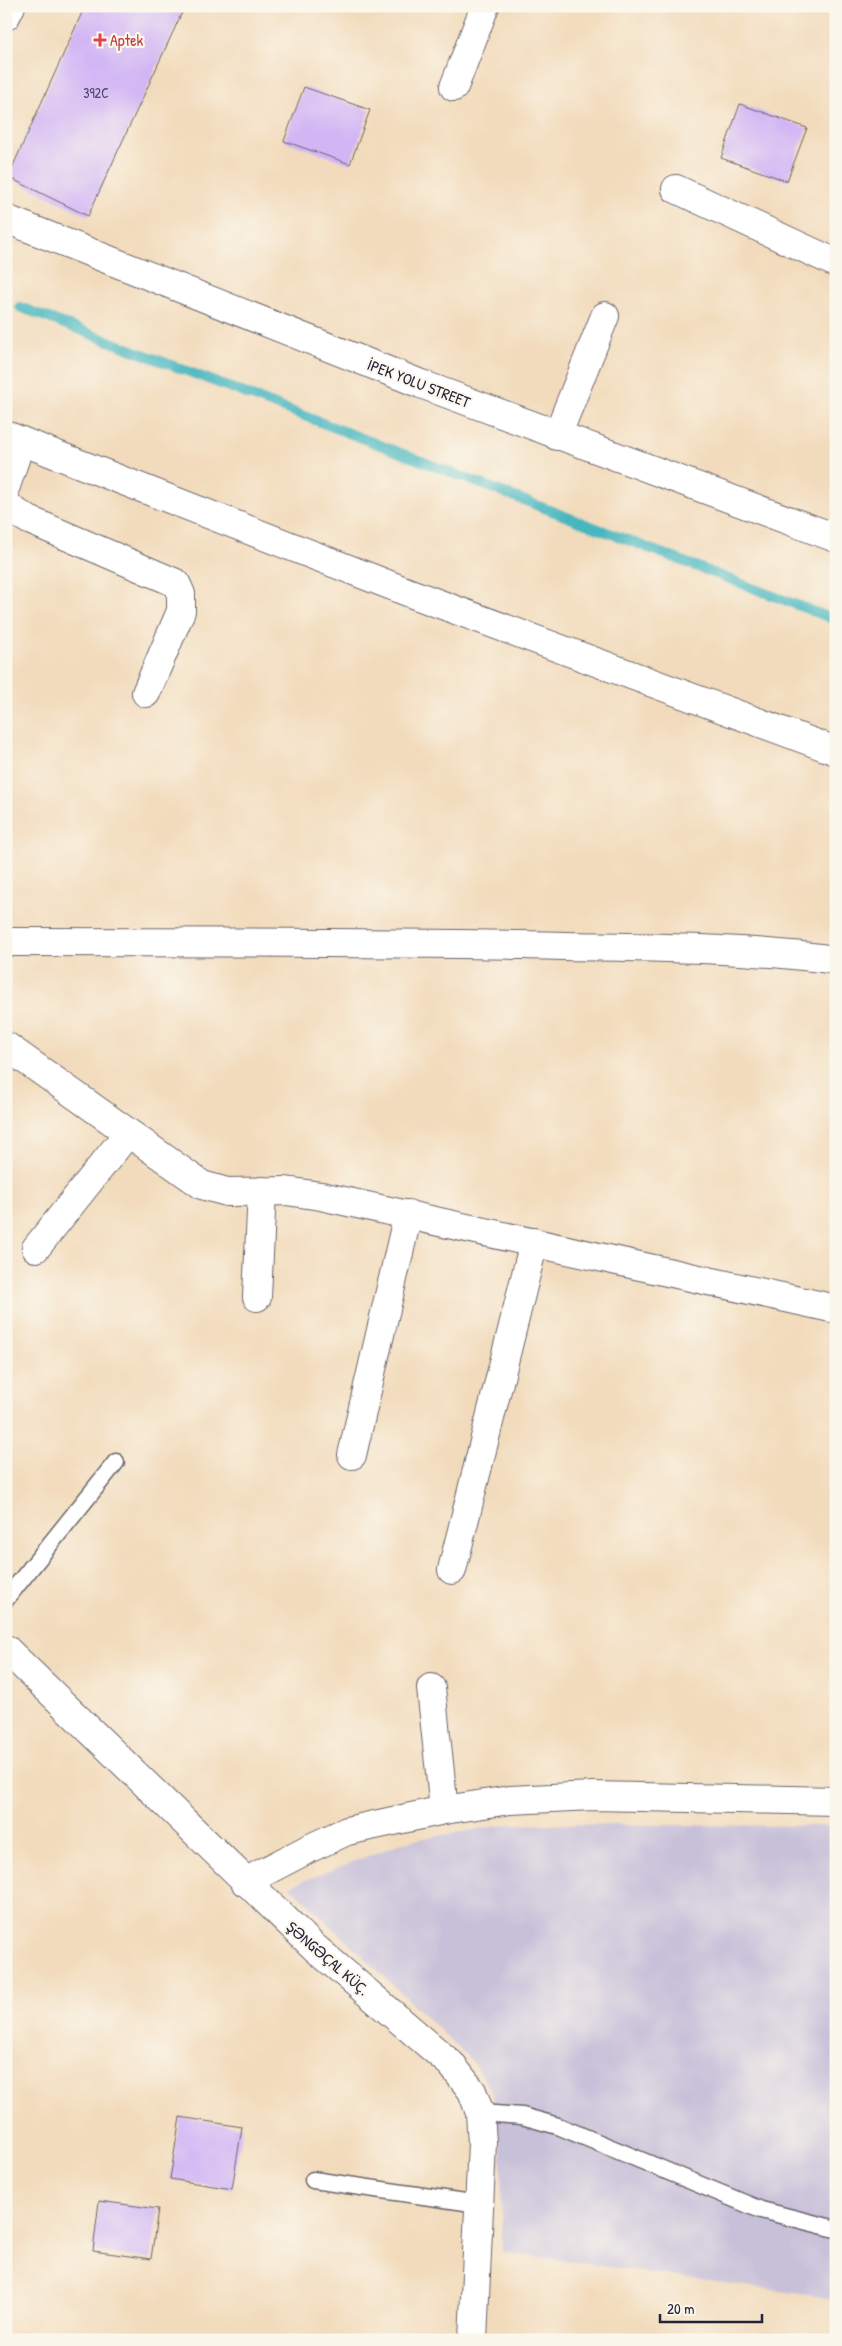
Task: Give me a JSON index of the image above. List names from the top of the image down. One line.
{"streets":{"street":["İPEK YOLU STREET","ŞƏNGƏÇAL KÜÇ."]},"places":{"health":["Aptek"]},"house_numbers":["392C"],"scale_bar":"20 m"}
